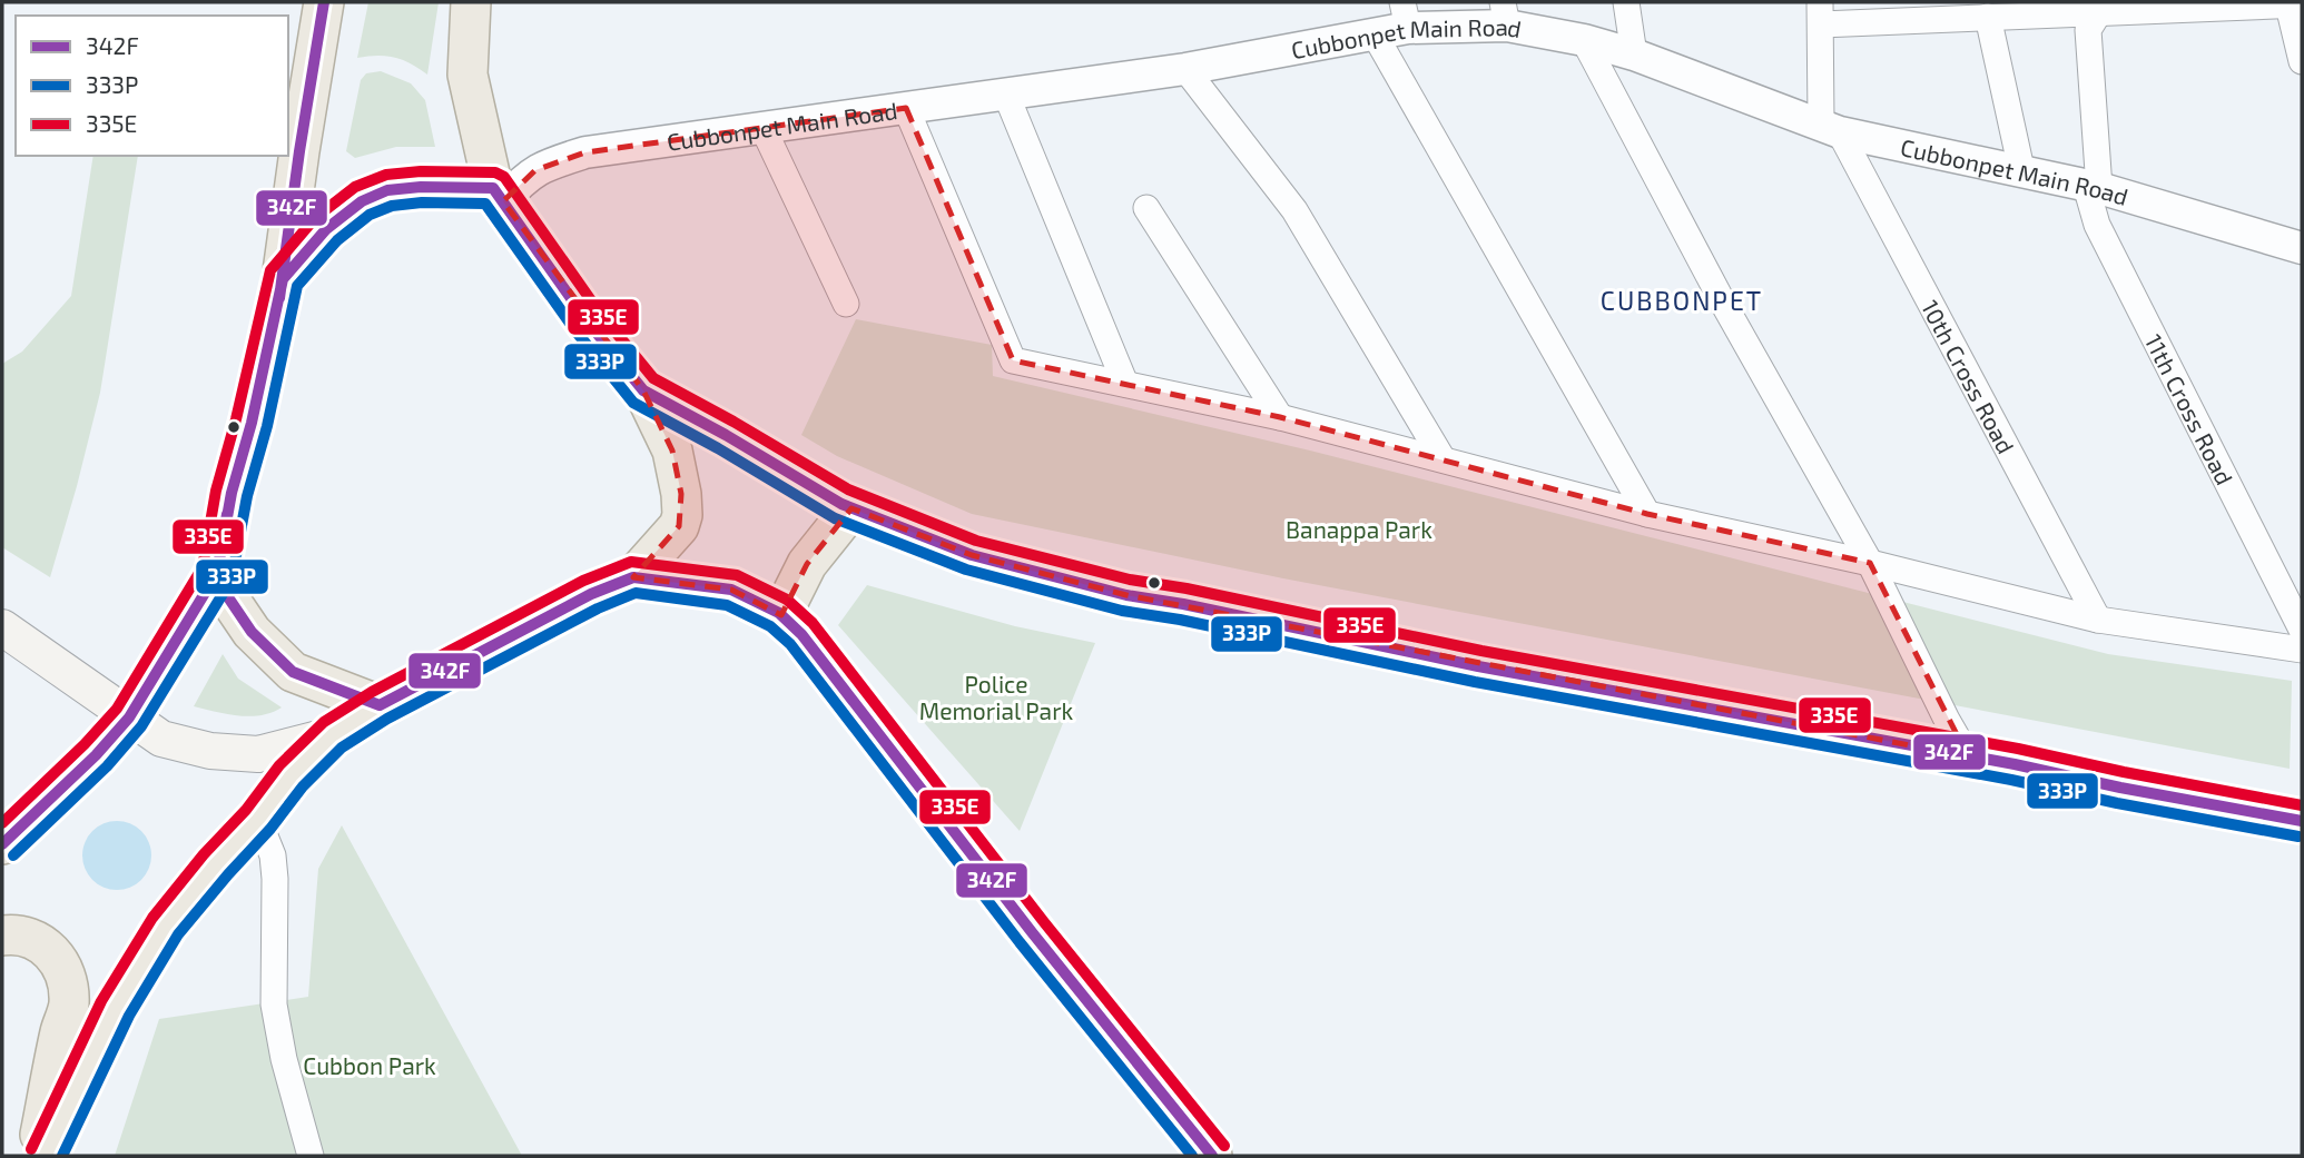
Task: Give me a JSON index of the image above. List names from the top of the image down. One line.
{"streets":{"street":["Cubbonpet Main Road","10th Cross Road","11th Cross Road"]},"crossings":[["Cubbonpet Main Road","10th Cross Road"],["Cubbonpet Main Road","11th Cross Road"]],"districts":["CUBBONPET"],"parks":["Banappa Park","Police Memorial Park","Cubbon Park"],"lines":["transit line 342F","transit line 335E","transit line 333P"],"legend":["342F","333P","335E"]}
